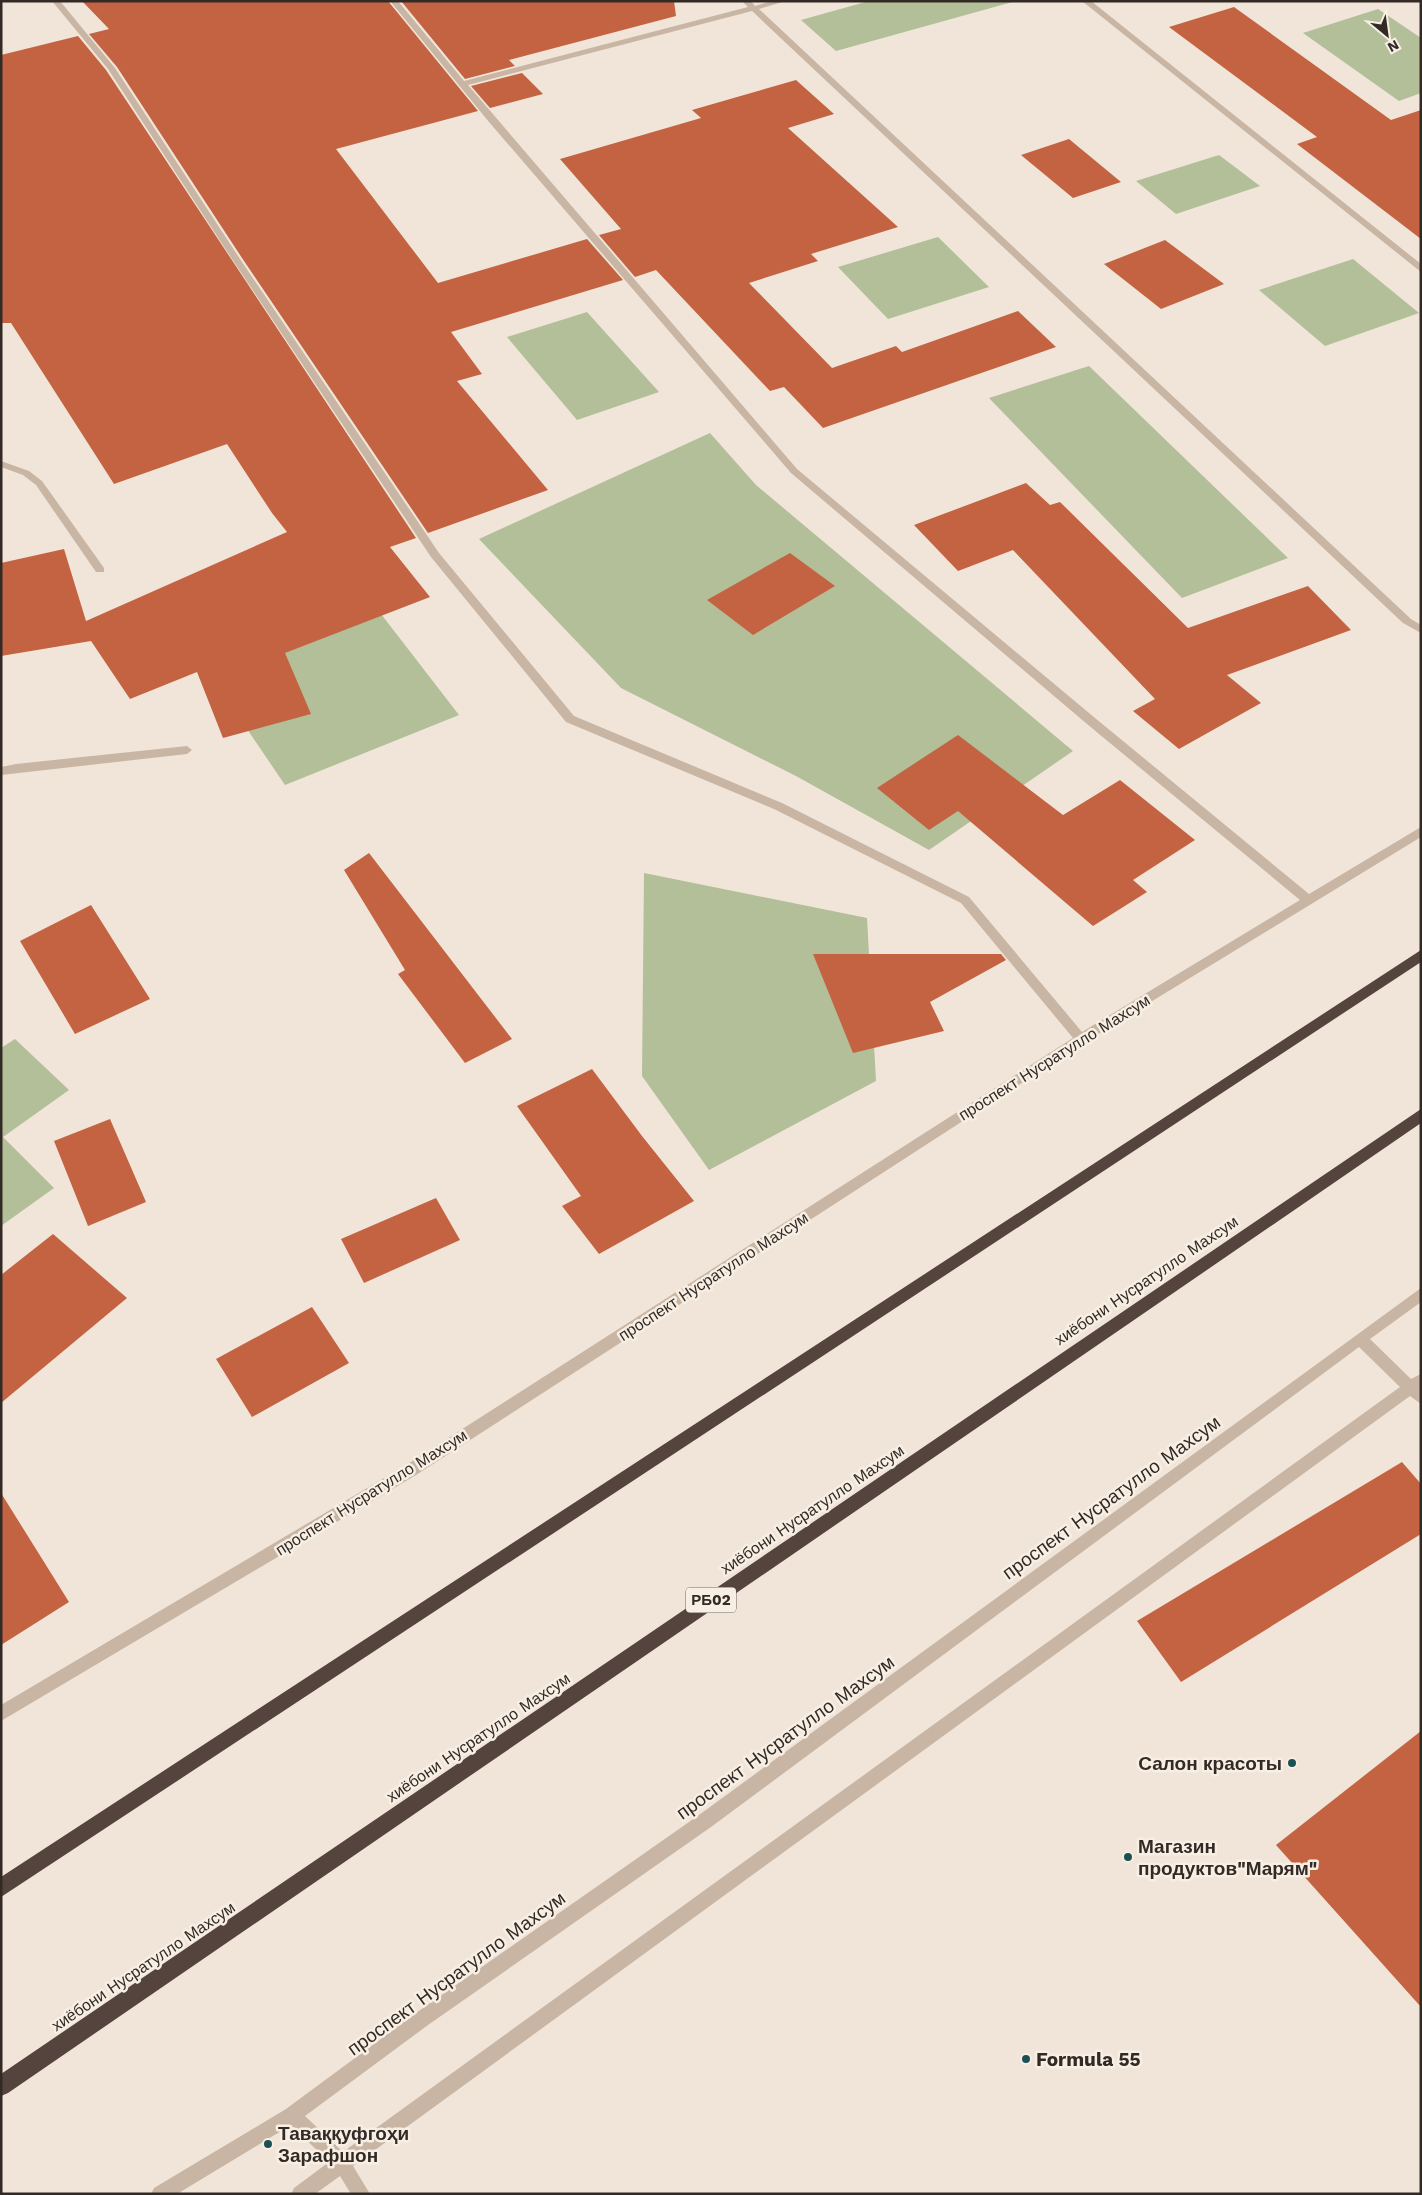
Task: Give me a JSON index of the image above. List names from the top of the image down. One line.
{"streets":{"highway":["хиёбони Нусратулло Махсум","РБ02"],"street":["проспект Нусратулло Махсум"]},"places":["Салон красоты","Магазин продуктов\"Марям\"","Formula 55","Таваққуфгоҳи Зарафшон"],"north":"bottom right"}
